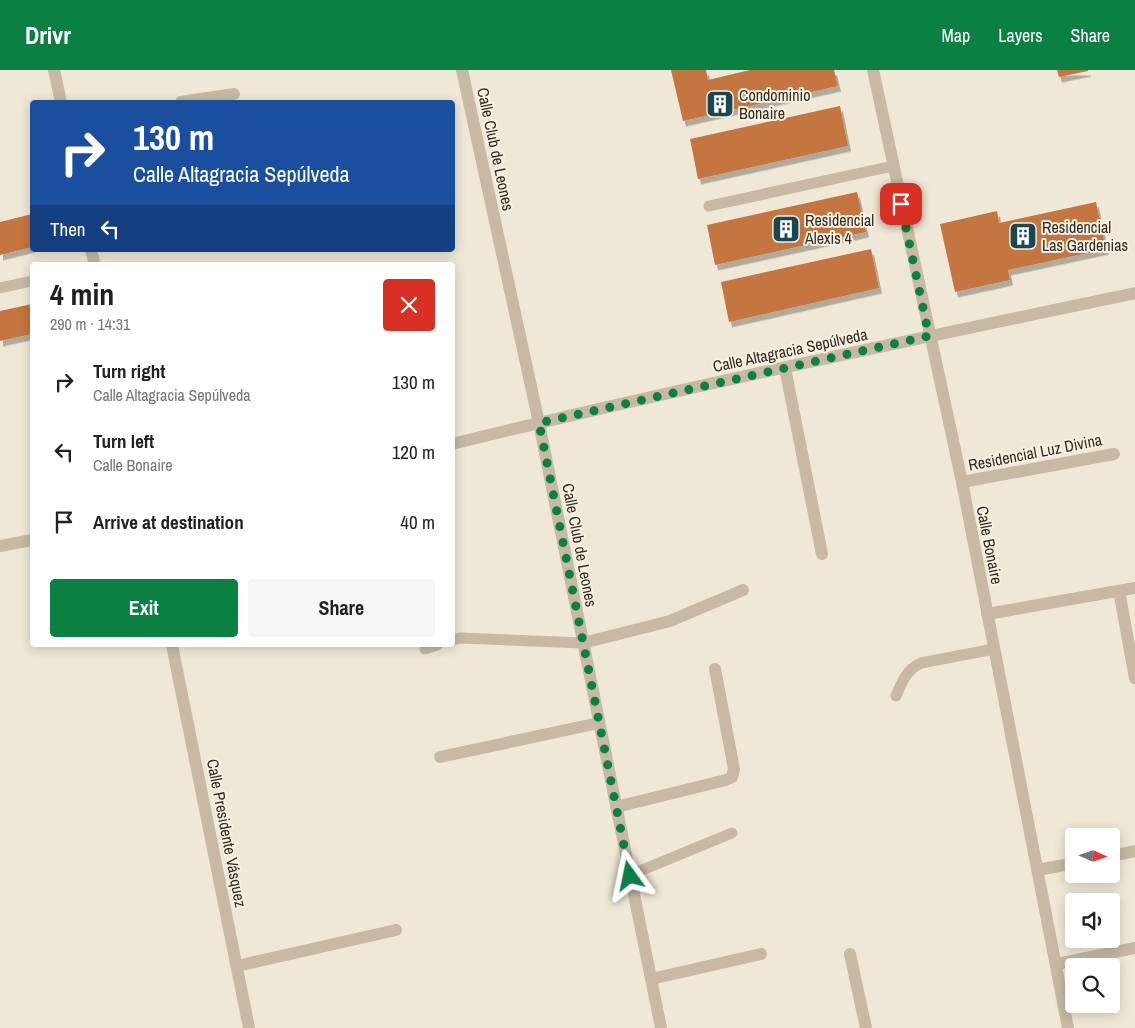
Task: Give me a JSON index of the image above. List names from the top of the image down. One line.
{"streets":{"street":["Calle Club de Leones","Calle Altagracia Sepúlveda","Residencial Luz Divina","Calle Bonaire","Calle Presidente Vásquez"]},"crossings":[["Calle Club de Leones","Calle Altagracia Sepúlveda"],["Calle Altagracia Sepúlveda","Calle Bonaire"],["Residencial Luz Divina","Calle Bonaire"]],"places":{"building":["Condominio Bonaire","Residencial Alexis 4","Residencial Las Gardenias"]},"north":"right","page":{"header":"Drivr","nav":["Map","Layers","Share"],"turn":["130 m","Calle Altagracia Sepúlveda"],"then":"Then","heading":["4 min","290 m · 14:31"],"list":[{"name":"Turn right","note":"Calle Altagracia Sepúlveda","value":"130 m"},{"name":"Turn left","note":"Calle Bonaire","value":"120 m"},{"name":"Arrive at destination","value":"40 m"}],"buttons":["Exit","Share"]}}
